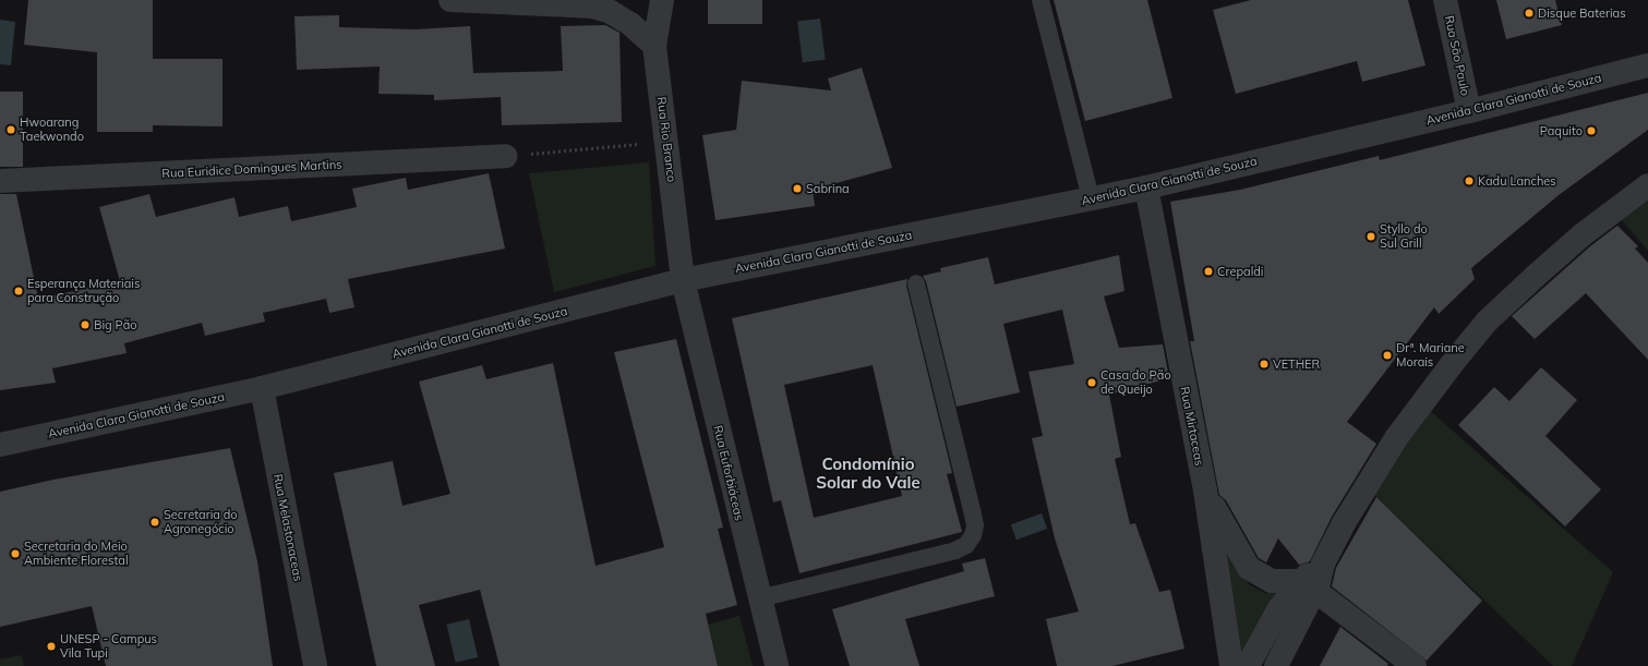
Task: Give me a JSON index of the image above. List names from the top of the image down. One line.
{"streets":{"street":["Rua São Paulo","Avenida Clara Gianotti de Souza","Rua Rio Branco","Rua Euridice Domingues Martins","Rua Mirtaceas","Rua Euforbiáceas","Rua Melastonaceas"]},"crossings":[["Rua São Paulo","Avenida Clara Gianotti de Souza"],["Avenida Clara Gianotti de Souza","Rua Rio Branco"],["Avenida Clara Gianotti de Souza","Rua Mirtaceas"],["Avenida Clara Gianotti de Souza","Rua Euforbiáceas"],["Avenida Clara Gianotti de Souza","Rua Melastonaceas"],["Rua Rio Branco","Rua Euforbiáceas"]],"districts":["Condomínio Solar do Vale"],"places":["Disque Baterias","Hwoarang Taekwondo","Paquito","Kadu Lanches","Sabrina","Styllo do Sul Grill","Crepaldi","Esperança Materiais para Construção","Big Pão","Drª. Mariane Morais","VETHER","Casa do Pão de Queijo","Secretaria do Agronegócio","Secretaria do Meio Ambiente Florestal","UNESP - Campus Vila Tupi"]}
